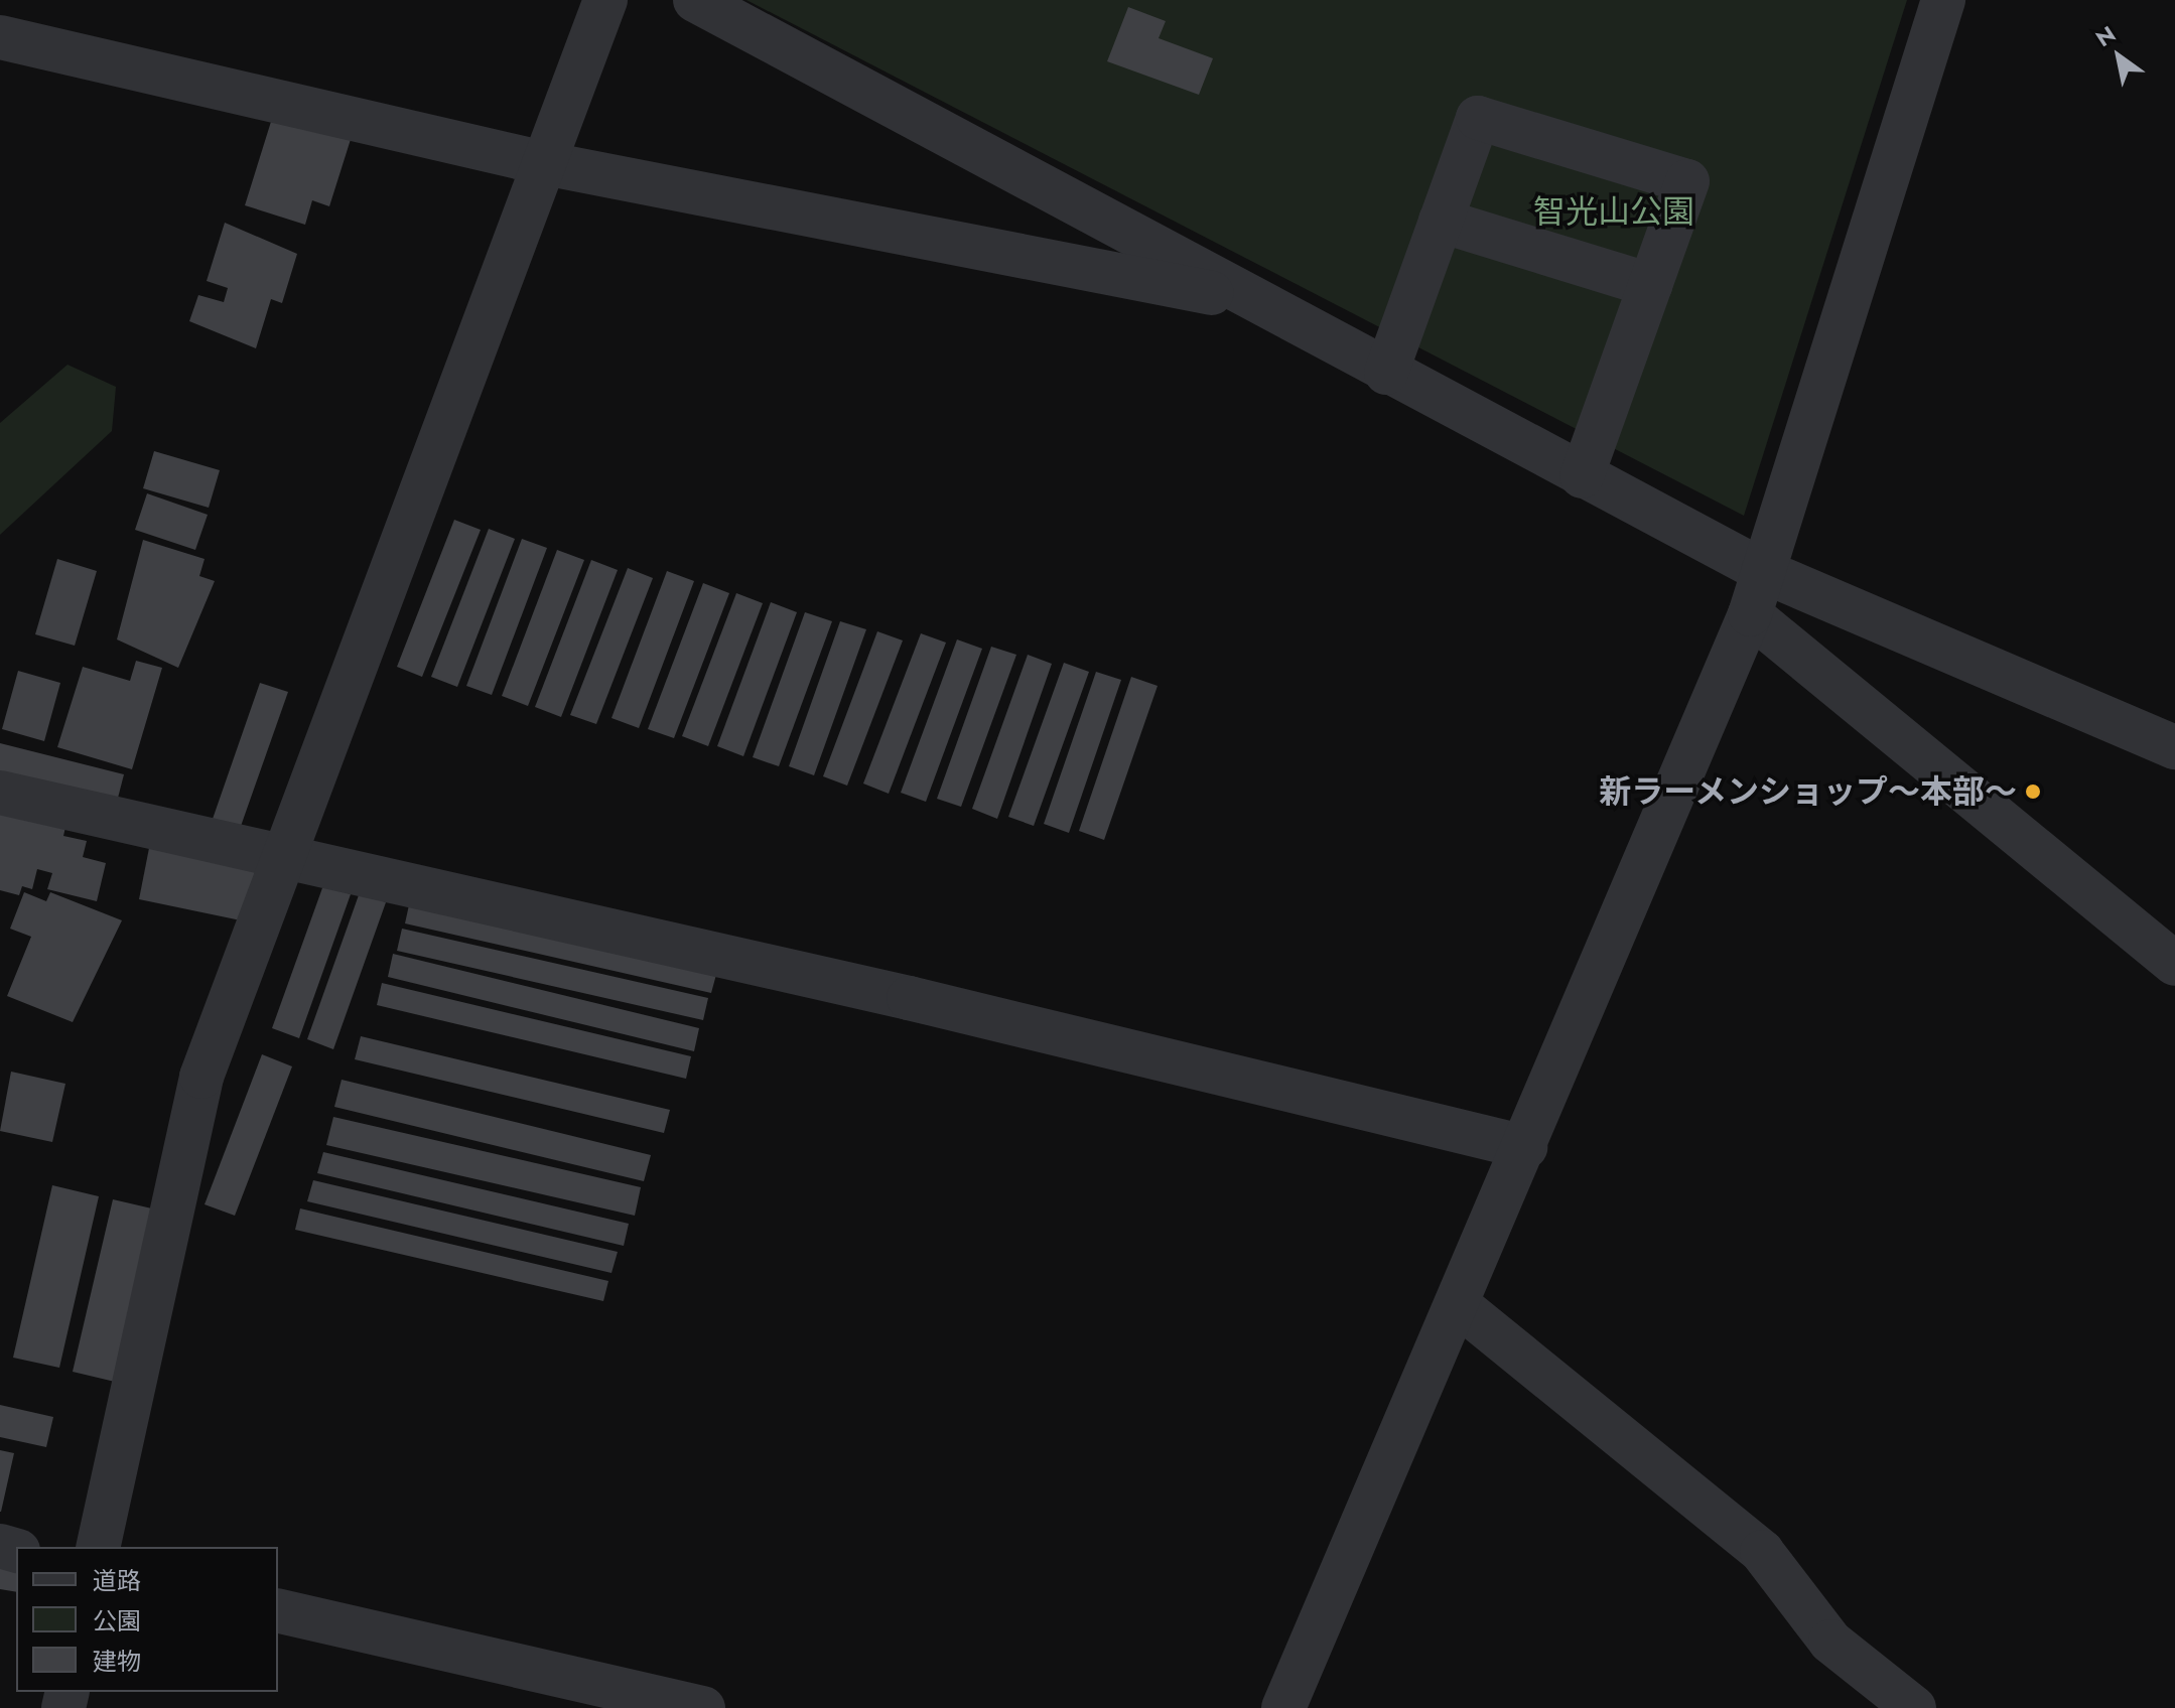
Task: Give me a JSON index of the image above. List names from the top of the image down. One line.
{"parks":["智光山公園"],"places":["新ラーメンショップ～本部～"],"legend":["道路","公園","建物"],"north":"top left"}
